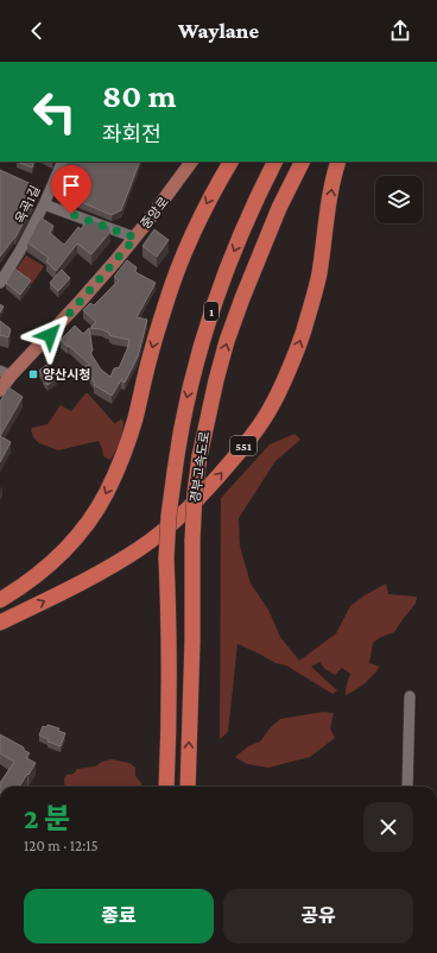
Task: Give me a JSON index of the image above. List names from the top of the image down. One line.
{"streets":{"highway":["1","551","경부고속도로"],"main road":["중앙로"],"street":["옥곡1길"]},"places":{"transit":["양산시청"]},"page":{"header":"Waylane","turn":["80 m","좌회전"],"heading":["2 분","120 m · 12:15"],"buttons":["종료","공유"]}}
